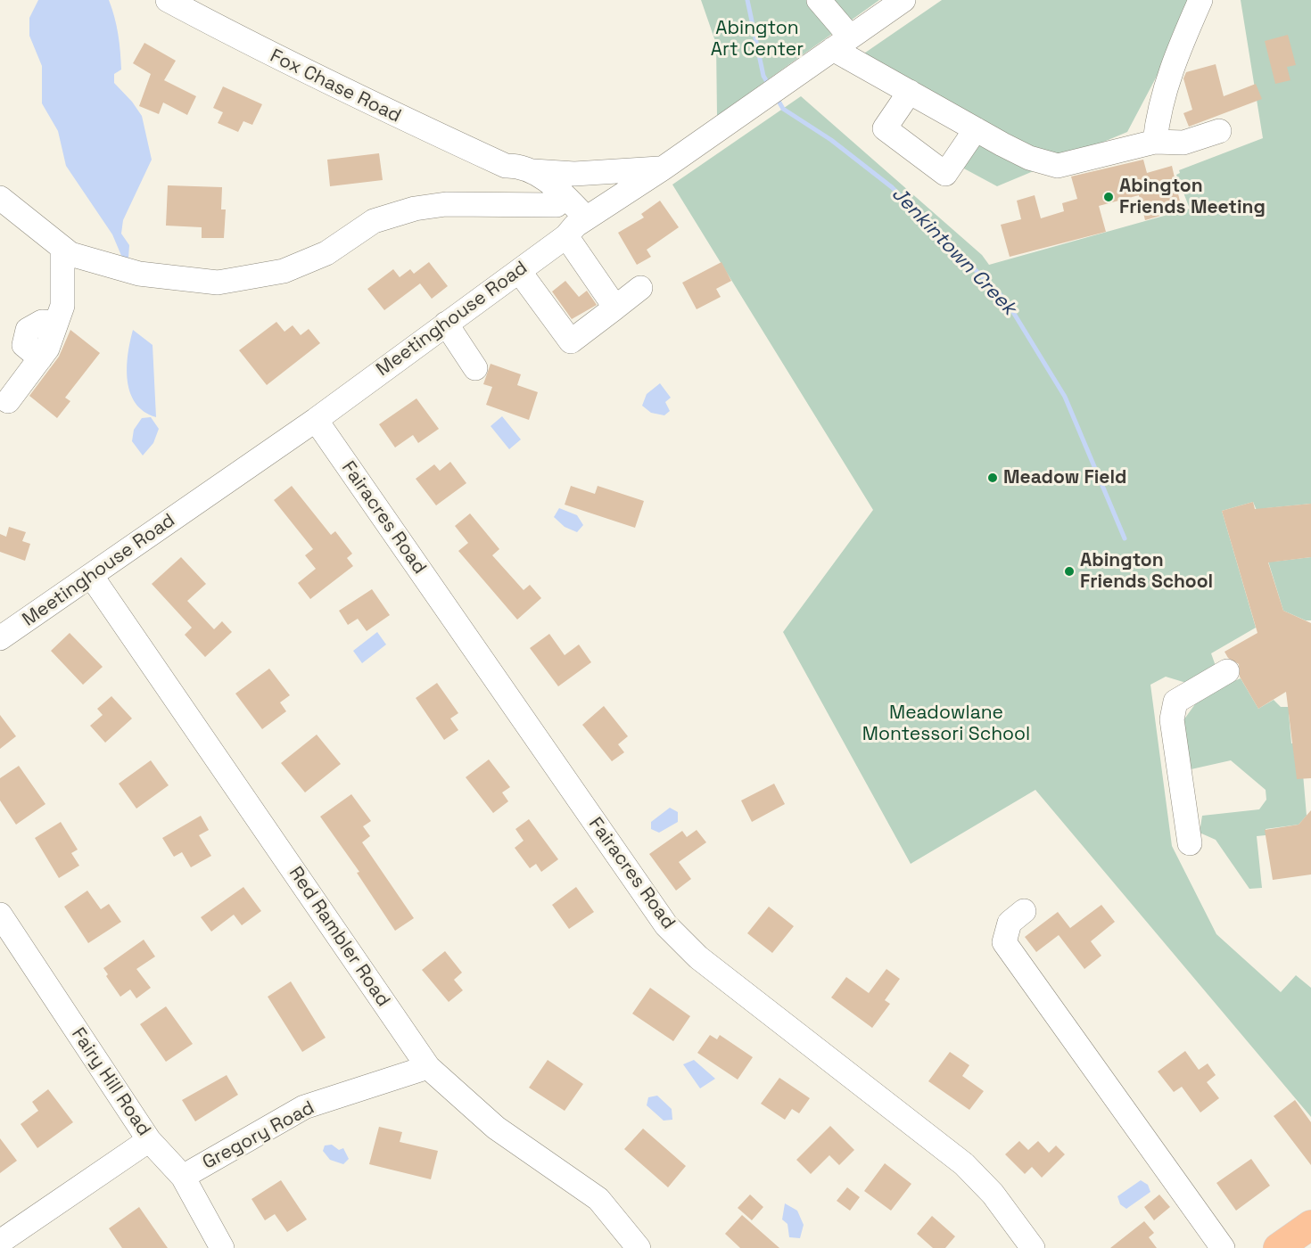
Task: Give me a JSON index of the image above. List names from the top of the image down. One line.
{"streets":{"street":["Fox Chase Road","Meetinghouse Road","Fairacres Road","Red Rambler Road","Fairy Hill Road","Gregory Road"]},"crossings":[["Fox Chase Road","Meetinghouse Road"],["Meetinghouse Road","Fairacres Road"],["Meetinghouse Road","Red Rambler Road"],["Red Rambler Road","Gregory Road"],["Fairy Hill Road","Gregory Road"]],"water":["Jenkintown Creek"],"parks":["Abington Art Center","Meadowlane Montessori School"],"places":["Abington Friends Meeting","Meadow Field","Abington Friends School"]}
